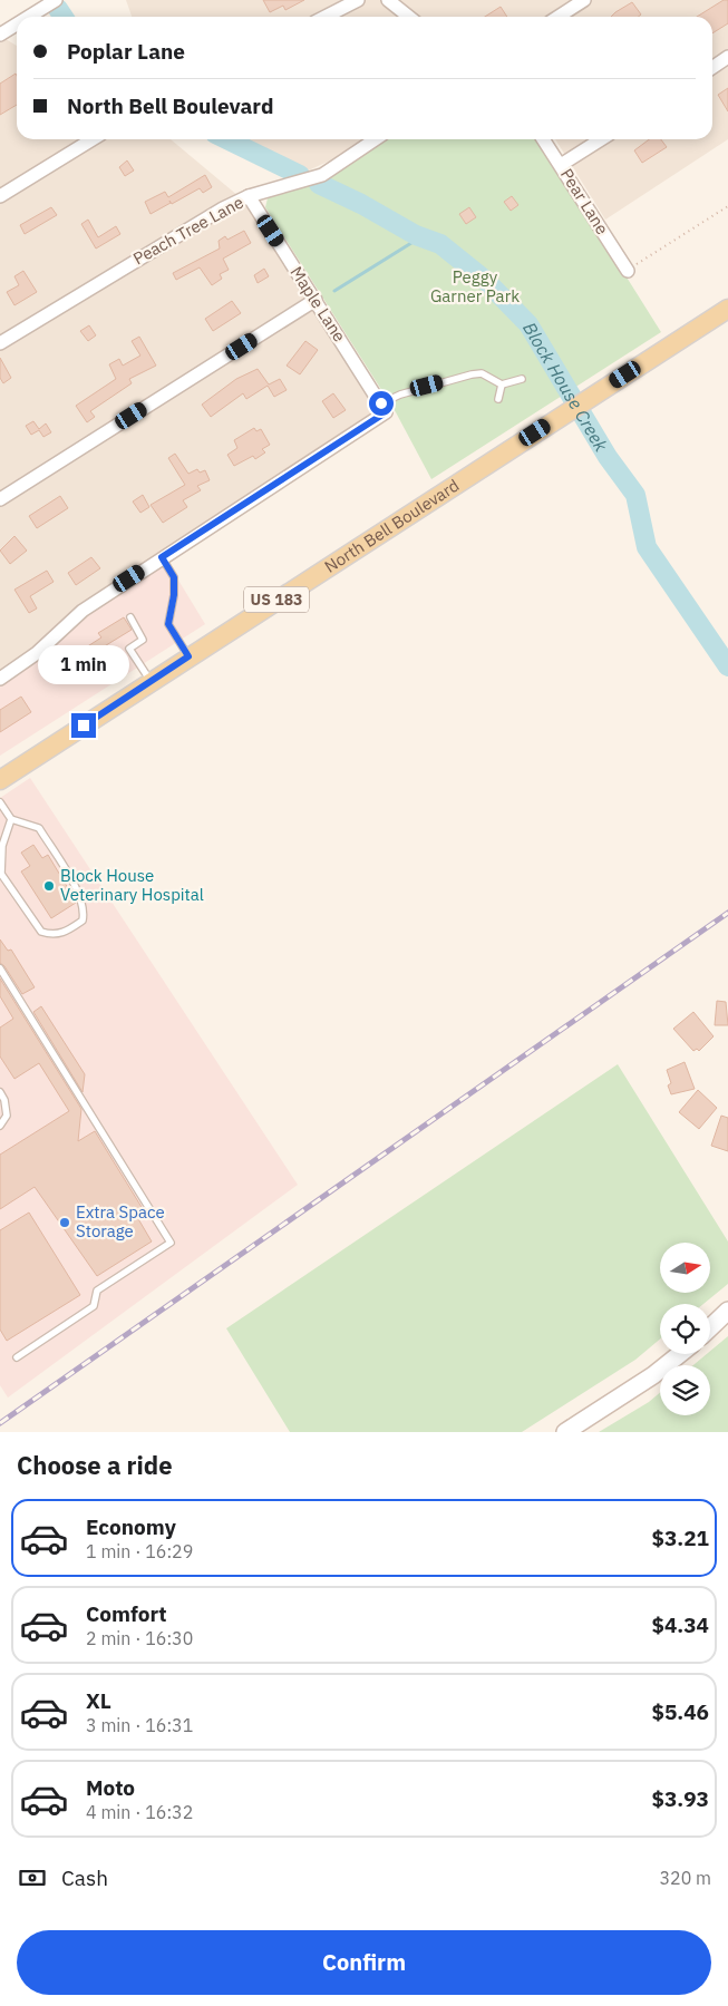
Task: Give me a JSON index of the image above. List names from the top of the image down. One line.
{"streets":{"main road":["North Bell Boulevard","US 183"],"street":["Pear Lane","Peach Tree Lane","Maple Lane"]},"crossings":[["Peach Tree Lane","Maple Lane"]],"water":["Block House Creek"],"parks":["Peggy Garner Park"],"places":["Block House Veterinary Hospital","Extra Space Storage"],"north":"right","page":{"banner":["Poplar Lane","North Bell Boulevard"],"bubble":"1 min","heading":"Choose a ride","list":[{"name":"Economy","note":"1 min · 16:29","value":"$3.21"},{"name":"Comfort","note":"2 min · 16:30","value":"$4.34"},{"name":"XL","note":"3 min · 16:31","value":"$5.46"},{"name":"Moto","note":"4 min · 16:32","value":"$3.93"}],"pay":["Cash","320 m"],"buttons":"Confirm"}}
